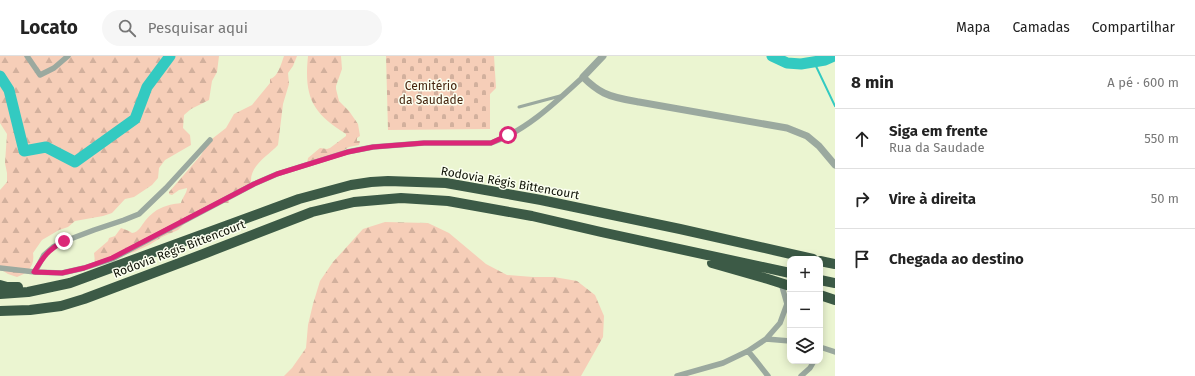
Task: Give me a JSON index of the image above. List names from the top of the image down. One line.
{"streets":{"highway":["Rodovia Régis Bittencourt"]},"parks":["Cemitério da Saudade"],"page":{"header":"Locato","search":"Pesquisar aqui","nav":["Mapa","Camadas","Compartilhar"],"heading":["8 min","A pé · 600 m"],"list":[["Siga em frente","Rua da Saudade","550 m"],["Vire à direita","50 m"],"Chegada ao destino"],"map_buttons":["+","−"]}}
